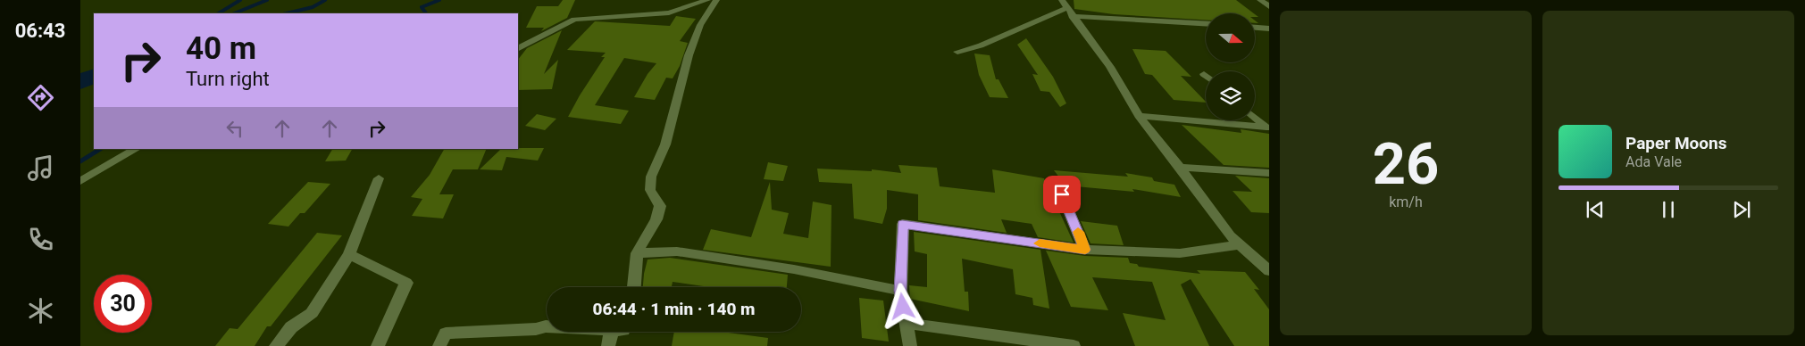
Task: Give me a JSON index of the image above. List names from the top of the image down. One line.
{"north":"right","page":{"tabs":"06:43","tile":["26","km/h"],"turn":["40 m","Turn right"],"song":["Paper Moons","Ada Vale"],"limit":"30","trip":"06:44 · 1 min · 140 m"}}
